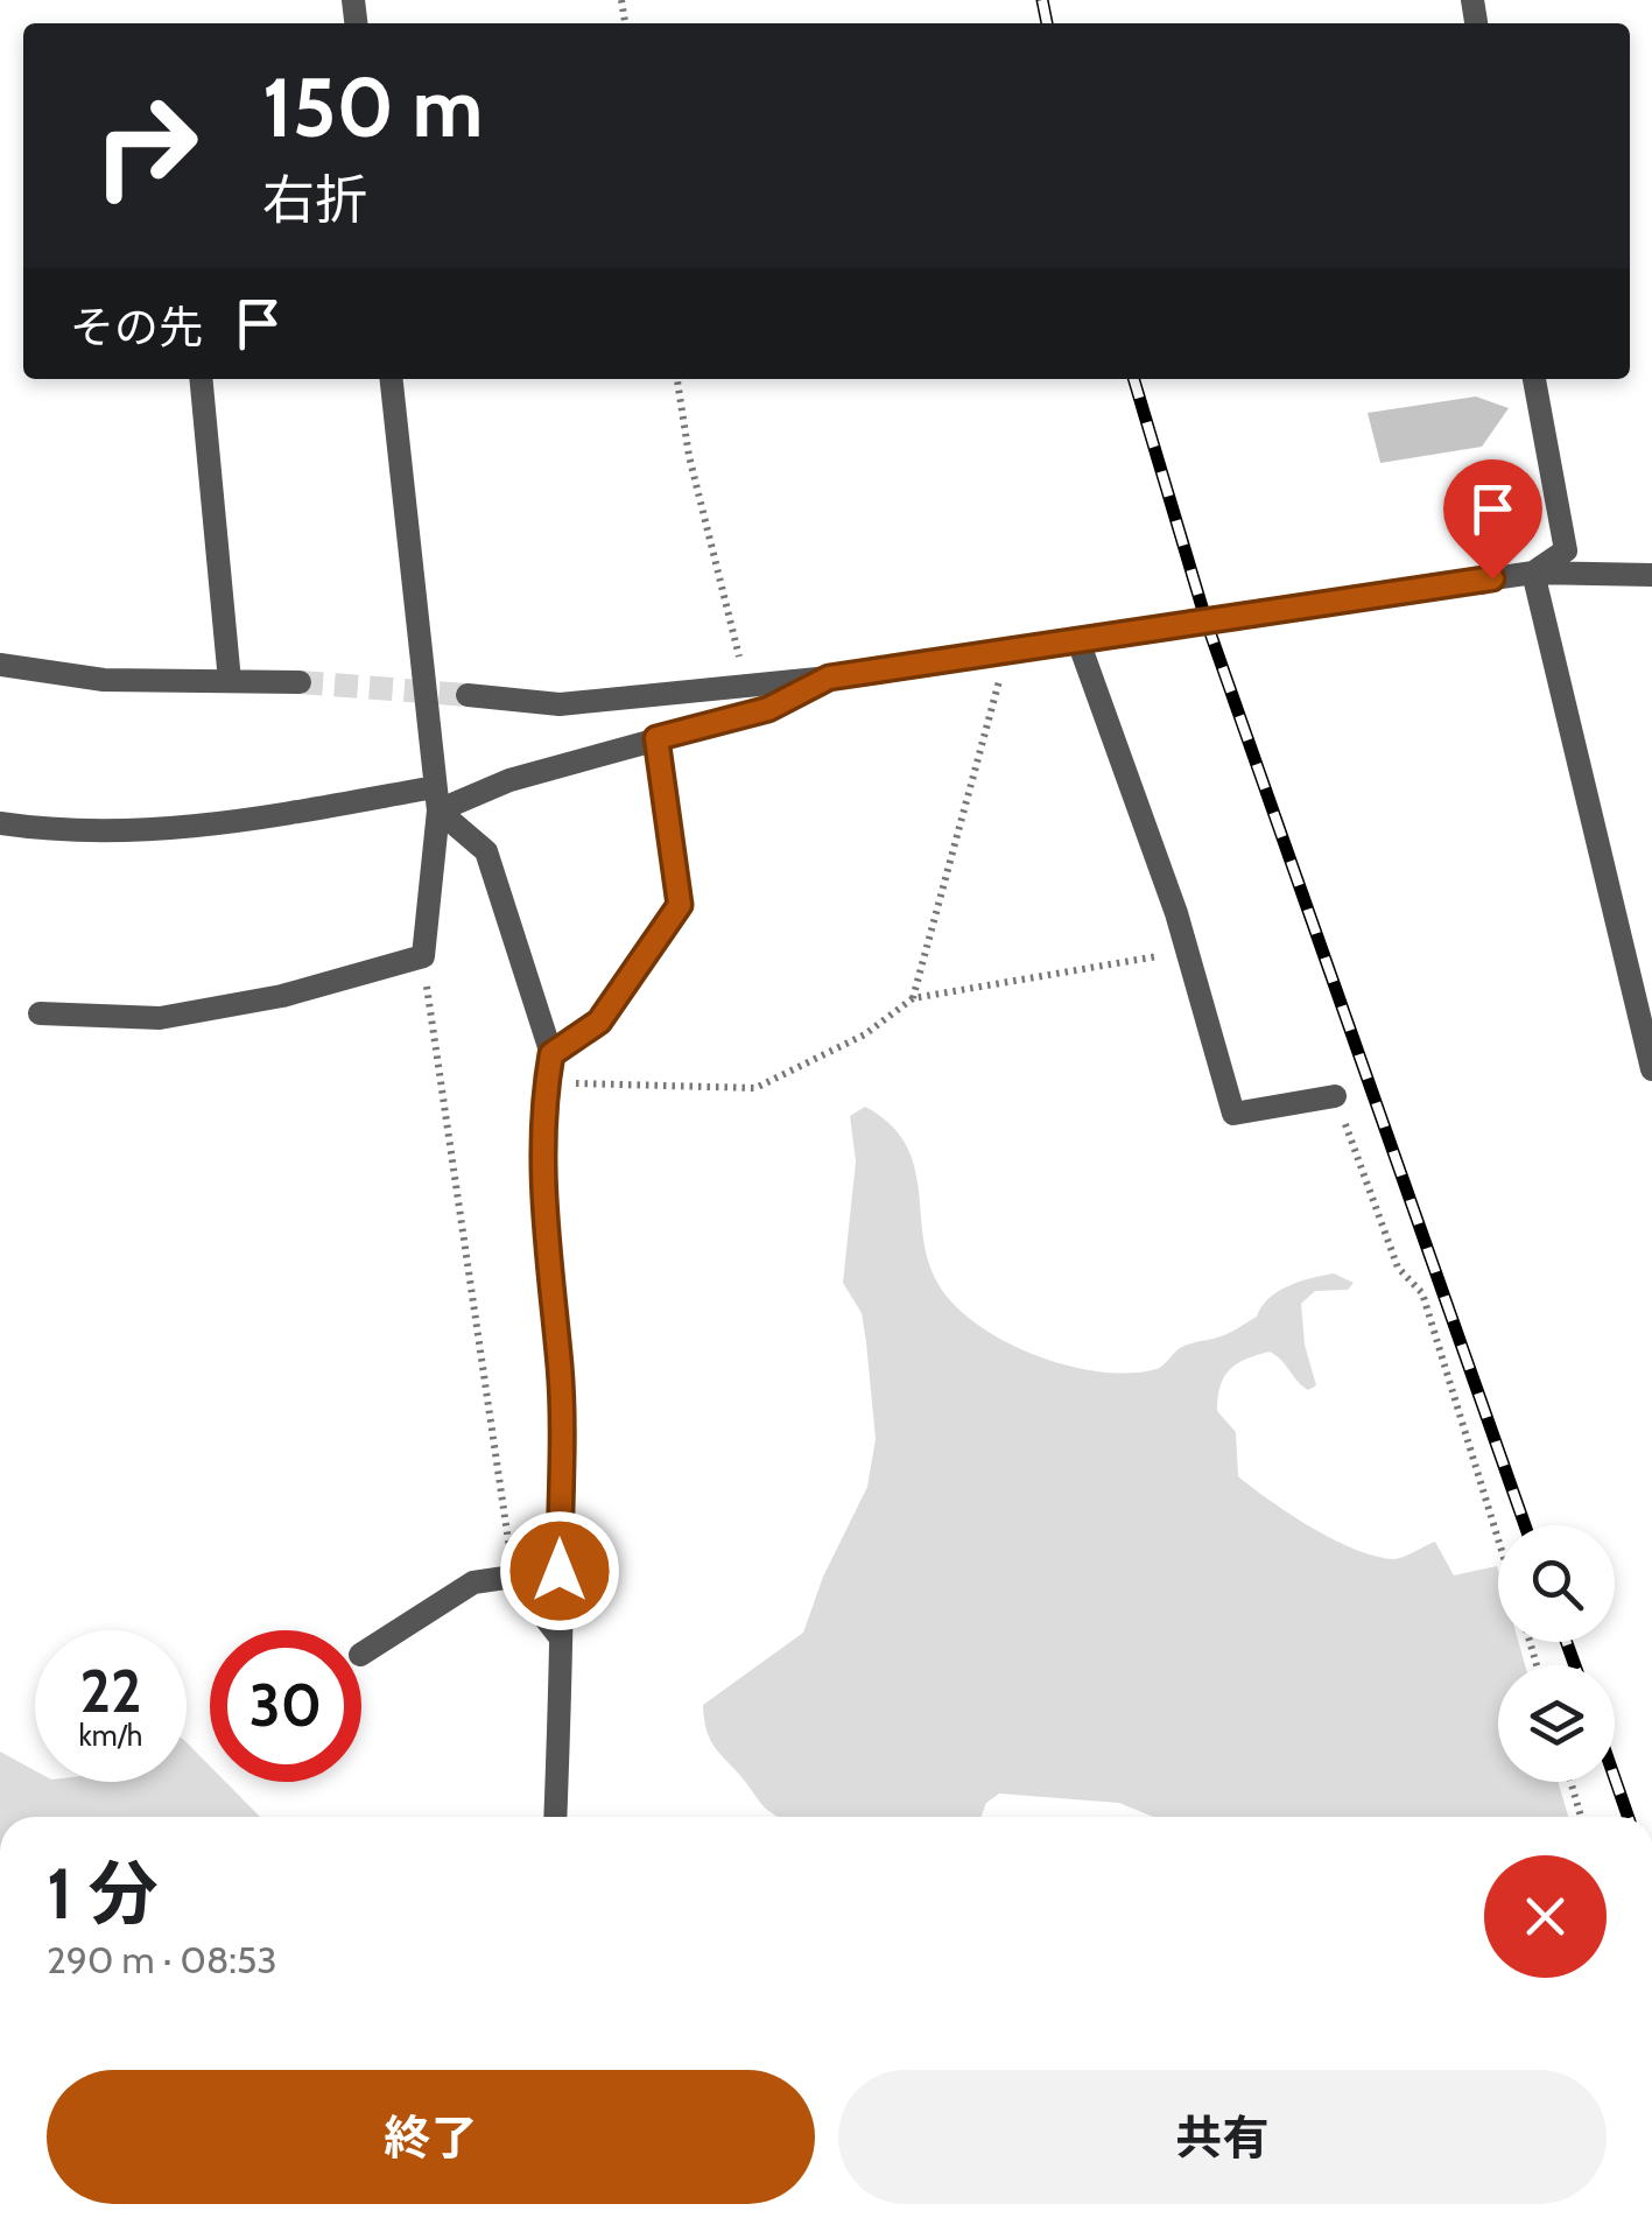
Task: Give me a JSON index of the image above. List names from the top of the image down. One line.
{"page":{"turn":["150 m","右折"],"then":"その先","speed":"22 km/h","limit":"30","heading":["1 分","290 m · 08:53"],"buttons":["終了","共有"]}}
